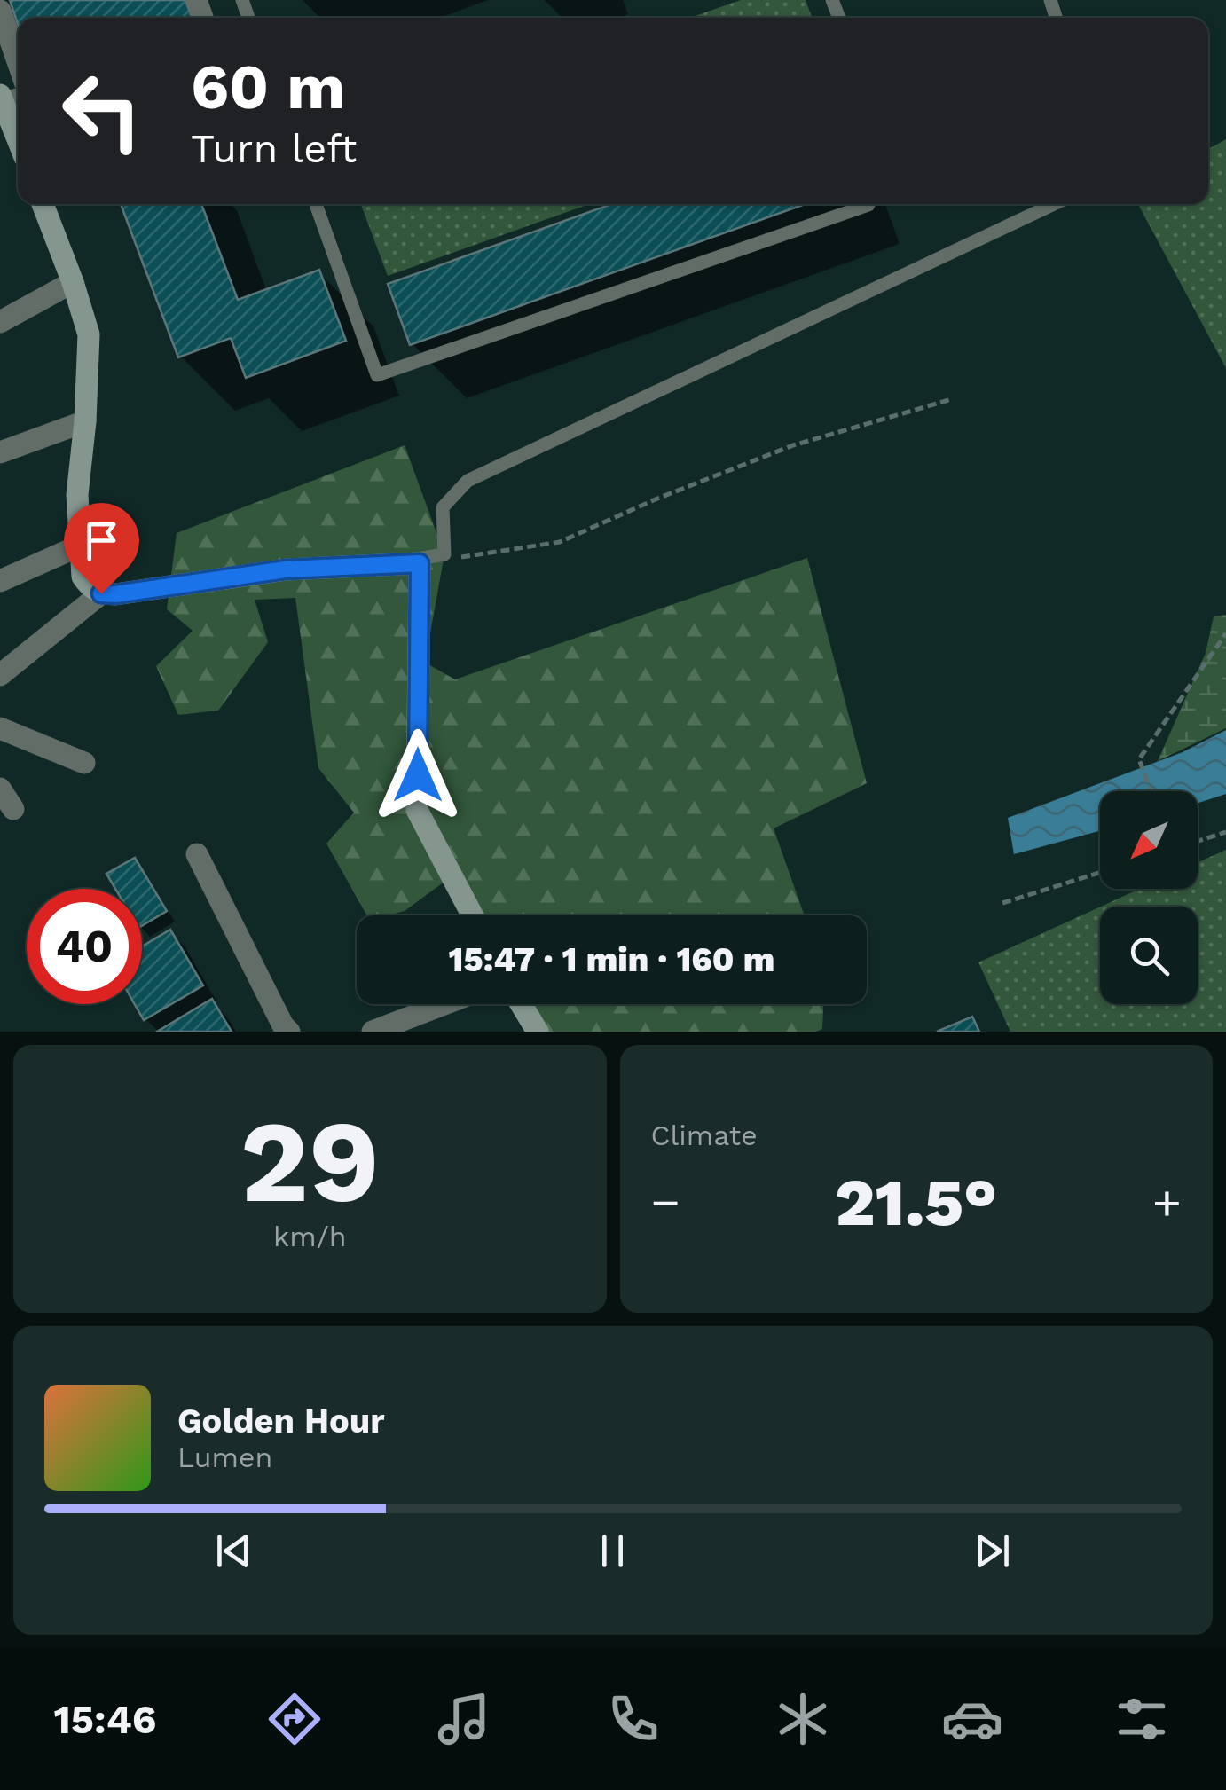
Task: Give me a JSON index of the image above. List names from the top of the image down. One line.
{"north":"bottom left","page":{"turn":["60 m","Turn left"],"limit":"40","trip":"15:47 · 1 min · 160 m","tile":[["29","km/h"],"Climate"],"heat":["−","21.5°","+"],"song":["Golden Hour","Lumen"],"tabs":"15:46"}}
